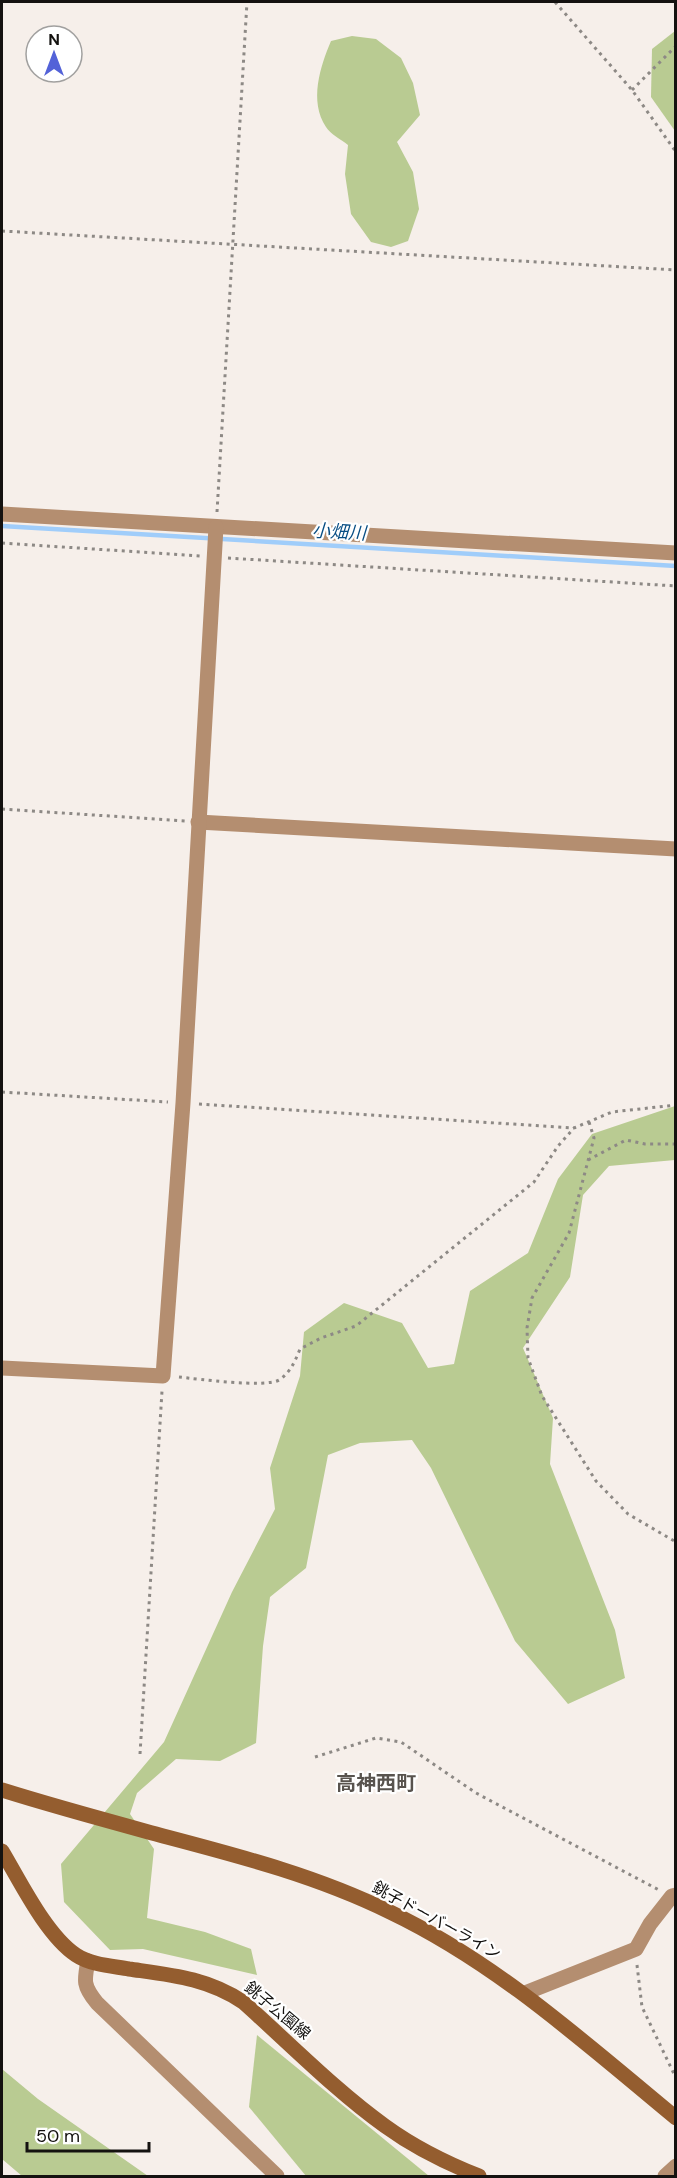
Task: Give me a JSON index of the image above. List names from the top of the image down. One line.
{"streets":{"main road":["銚子ドーバーライン","銚子公園線"]},"districts":["高神西町"],"water":["小畑川"],"scale_bar":"50 m","north":"top"}
